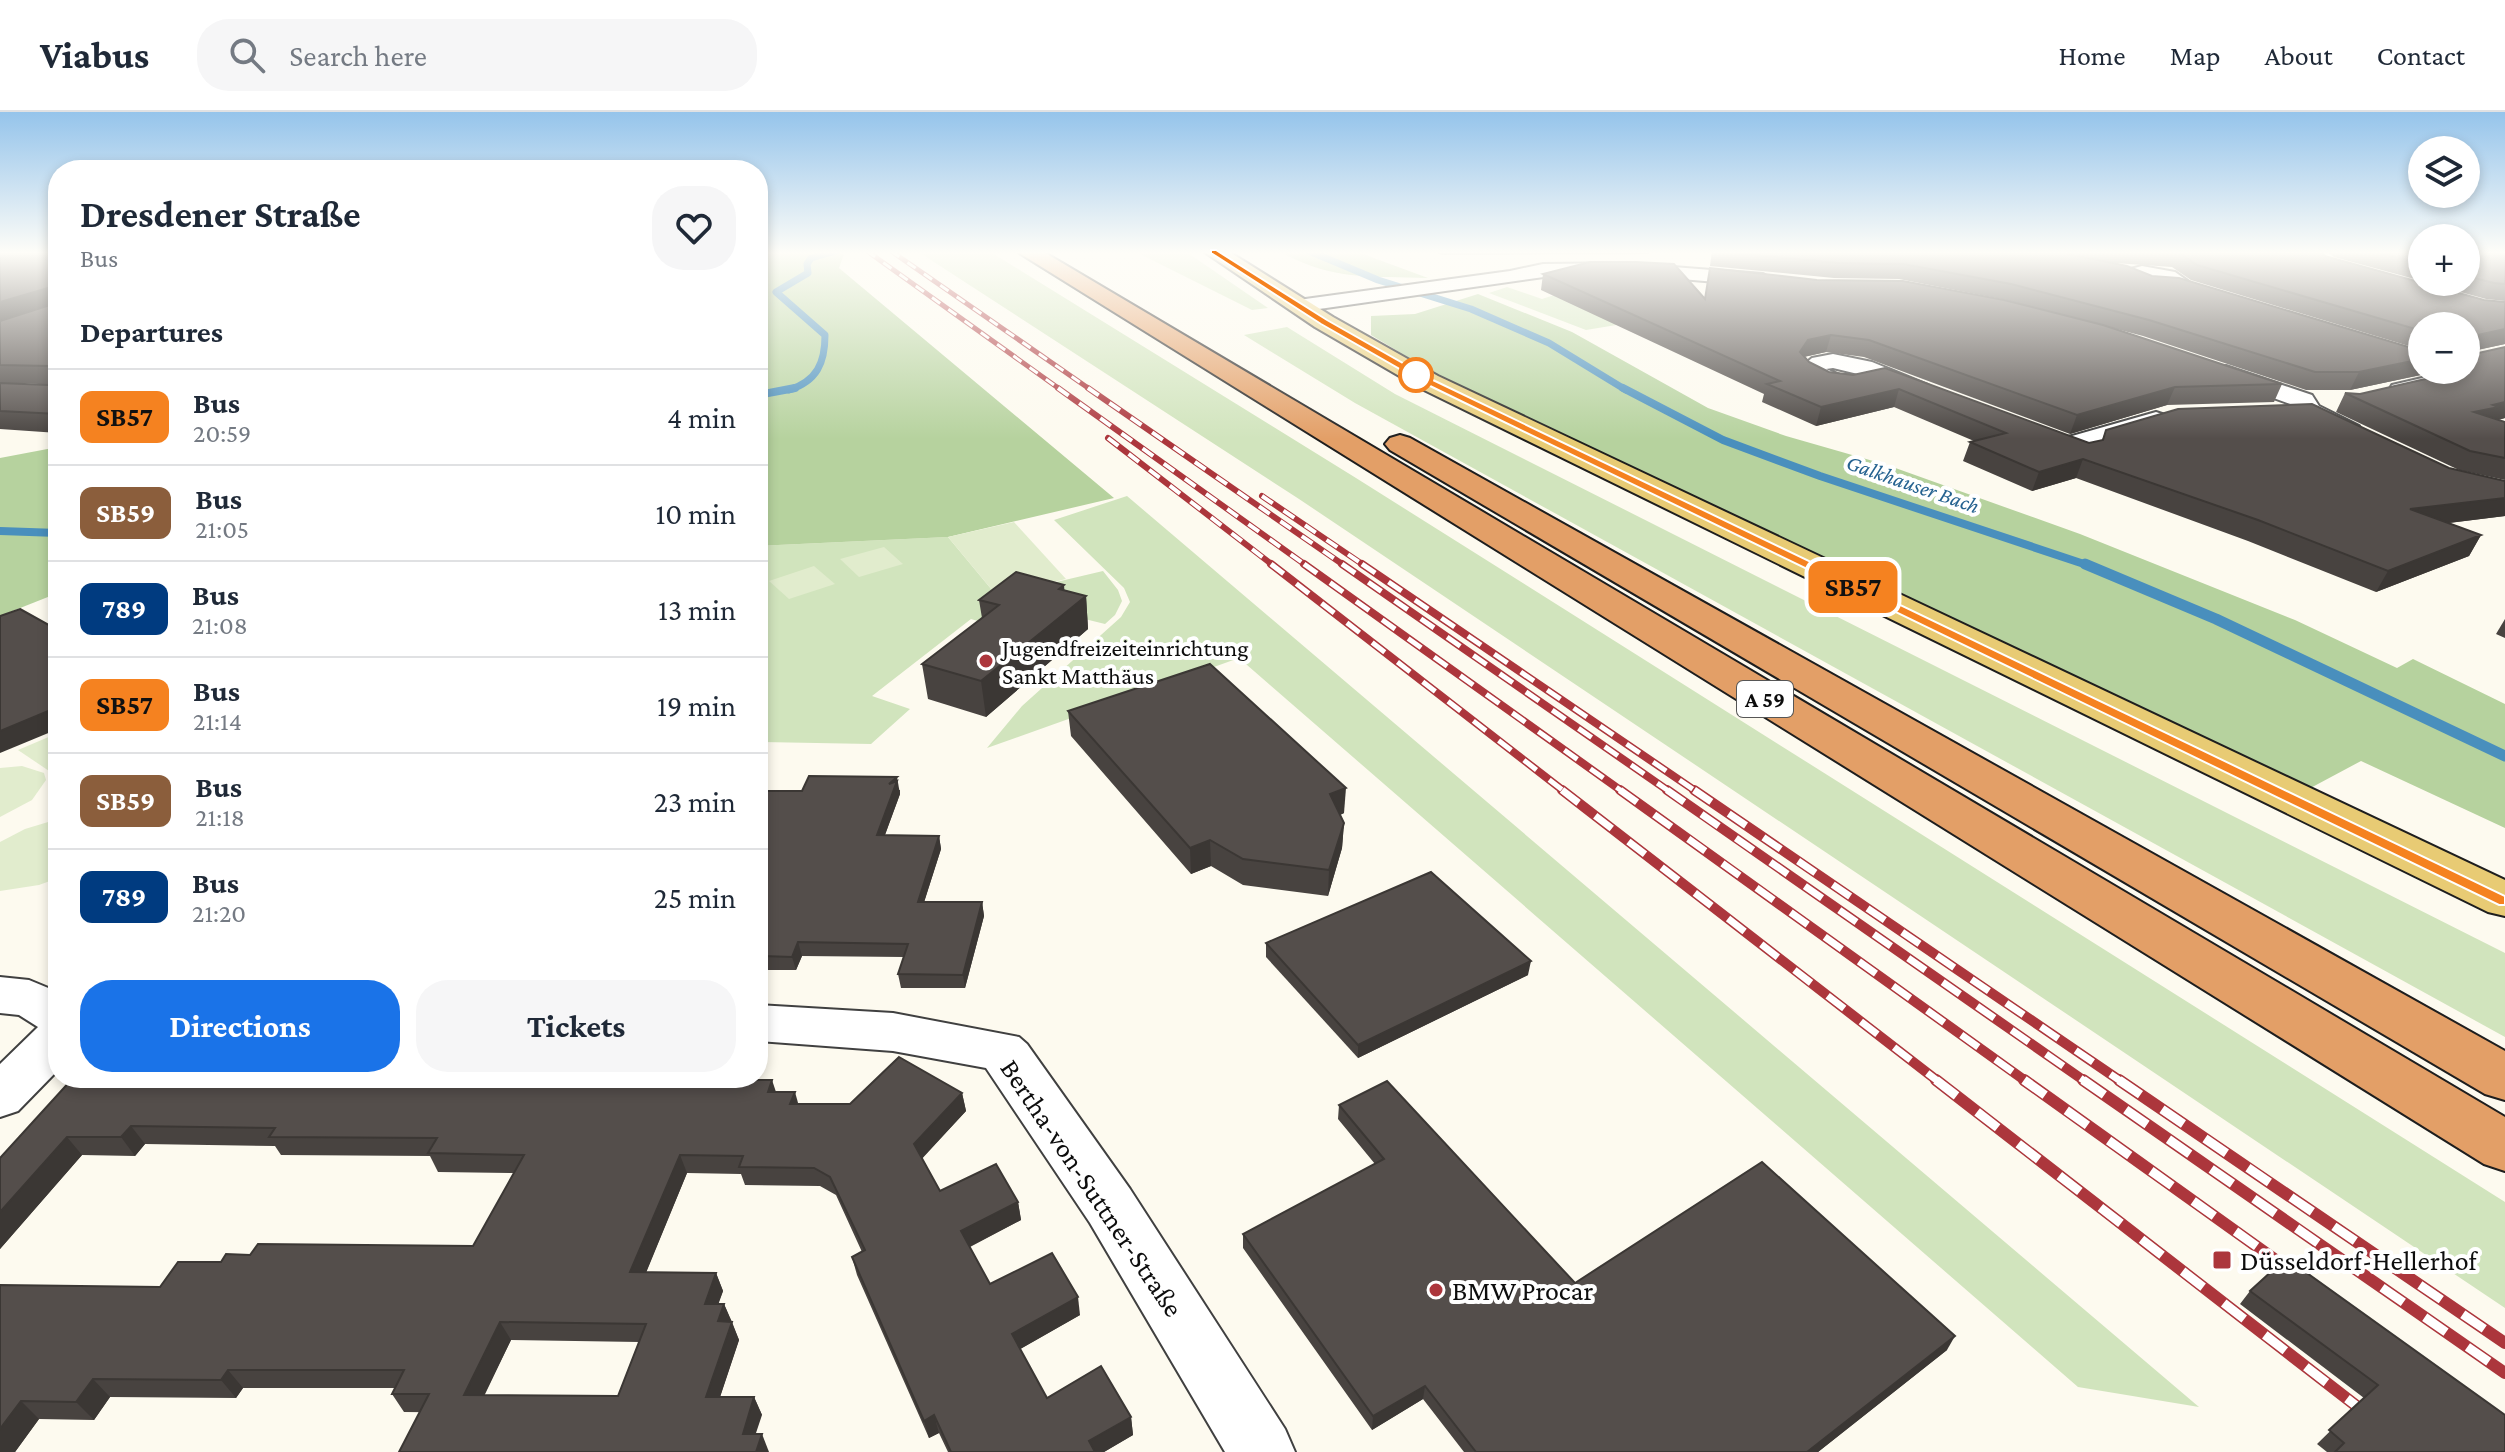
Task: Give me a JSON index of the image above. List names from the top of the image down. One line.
{"streets":{"highway":["A 59"],"street":["Bertha-von-Suttner-Straße"]},"water":["Galkhauser Bach"],"places":{"other":["Jugendfreizeiteinrichtung Sankt Matthäus","BMW Procar"],"transit":["Düsseldorf-Hellerhof"]},"lines":["bus line SB57"],"page":{"header":"Viabus","search":"Search here","nav":["Home","Map","About","Contact"],"on_map":"SB57","map_buttons":["+","−"],"heading":[["Dresdener Straße","Bus"],"Departures"],"list":[{"mark":"SB57","name":"Bus","note":"20:59","value":"4 min"},{"mark":"SB59","name":"Bus","note":"21:05","value":"10 min"},{"mark":"789","name":"Bus","note":"21:08","value":"13 min"},{"mark":"SB57","name":"Bus","note":"21:14","value":"19 min"},{"mark":"SB59","name":"Bus","note":"21:18","value":"23 min"},{"mark":"789","name":"Bus","note":"21:20","value":"25 min"}],"buttons":["Directions","Tickets"]}}
